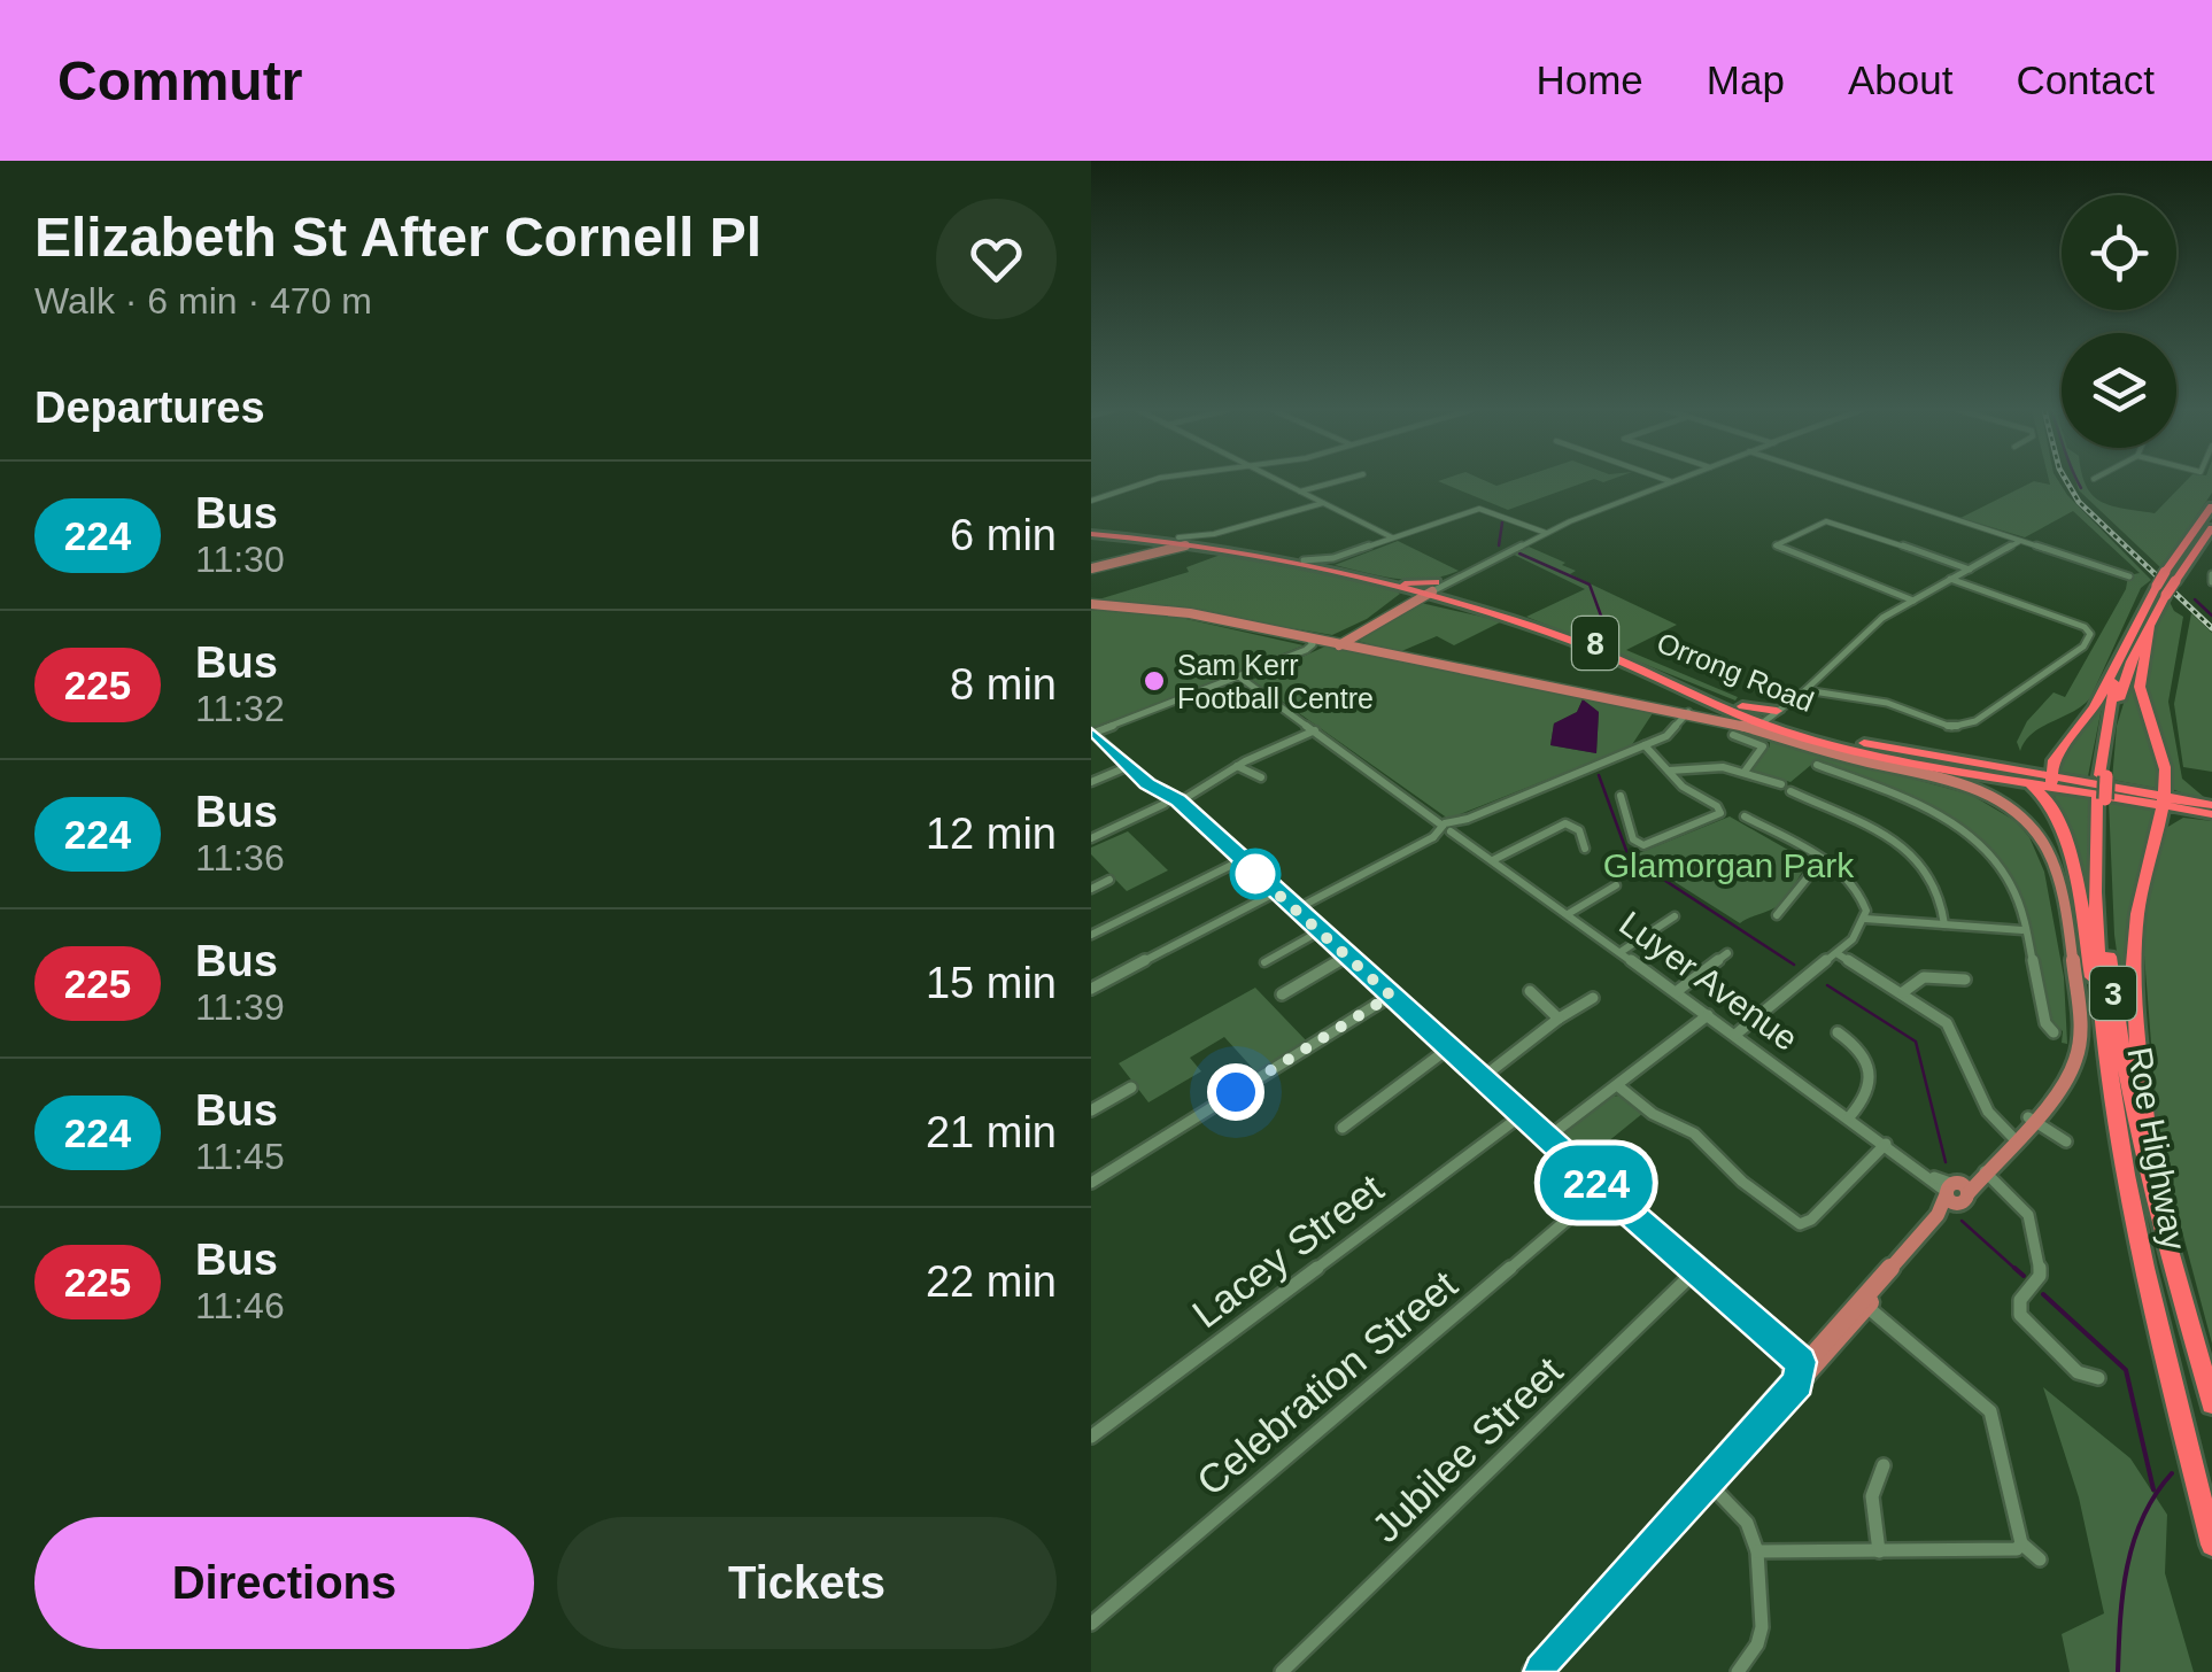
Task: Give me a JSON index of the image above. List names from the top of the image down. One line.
{"streets":{"highway":["8","Orrong Road","3","Roe Highway"],"street":["Luyer Avenue","Lacey Street","Celebration Street","Jubilee Street"]},"crossings":[["8","Orrong Road"],["8","Roe Highway"],["Orrong Road","Roe Highway"]],"parks":["Glamorgan Park"],"places":["Sam Kerr Football Centre"],"lines":["bus line 224"],"page":{"header":"Commutr","nav":["Home","Map","About","Contact"],"heading":[["Elizabeth St After Cornell Pl","Walk · 6 min · 470 m"],"Departures"],"on_map":"224","list":[{"mark":"224","name":"Bus","note":"11:30","value":"6 min"},{"mark":"225","name":"Bus","note":"11:32","value":"8 min"},{"mark":"224","name":"Bus","note":"11:36","value":"12 min"},{"mark":"225","name":"Bus","note":"11:39","value":"15 min"},{"mark":"224","name":"Bus","note":"11:45","value":"21 min"},{"mark":"225","name":"Bus","note":"11:46","value":"22 min"}],"buttons":["Directions","Tickets"]}}
